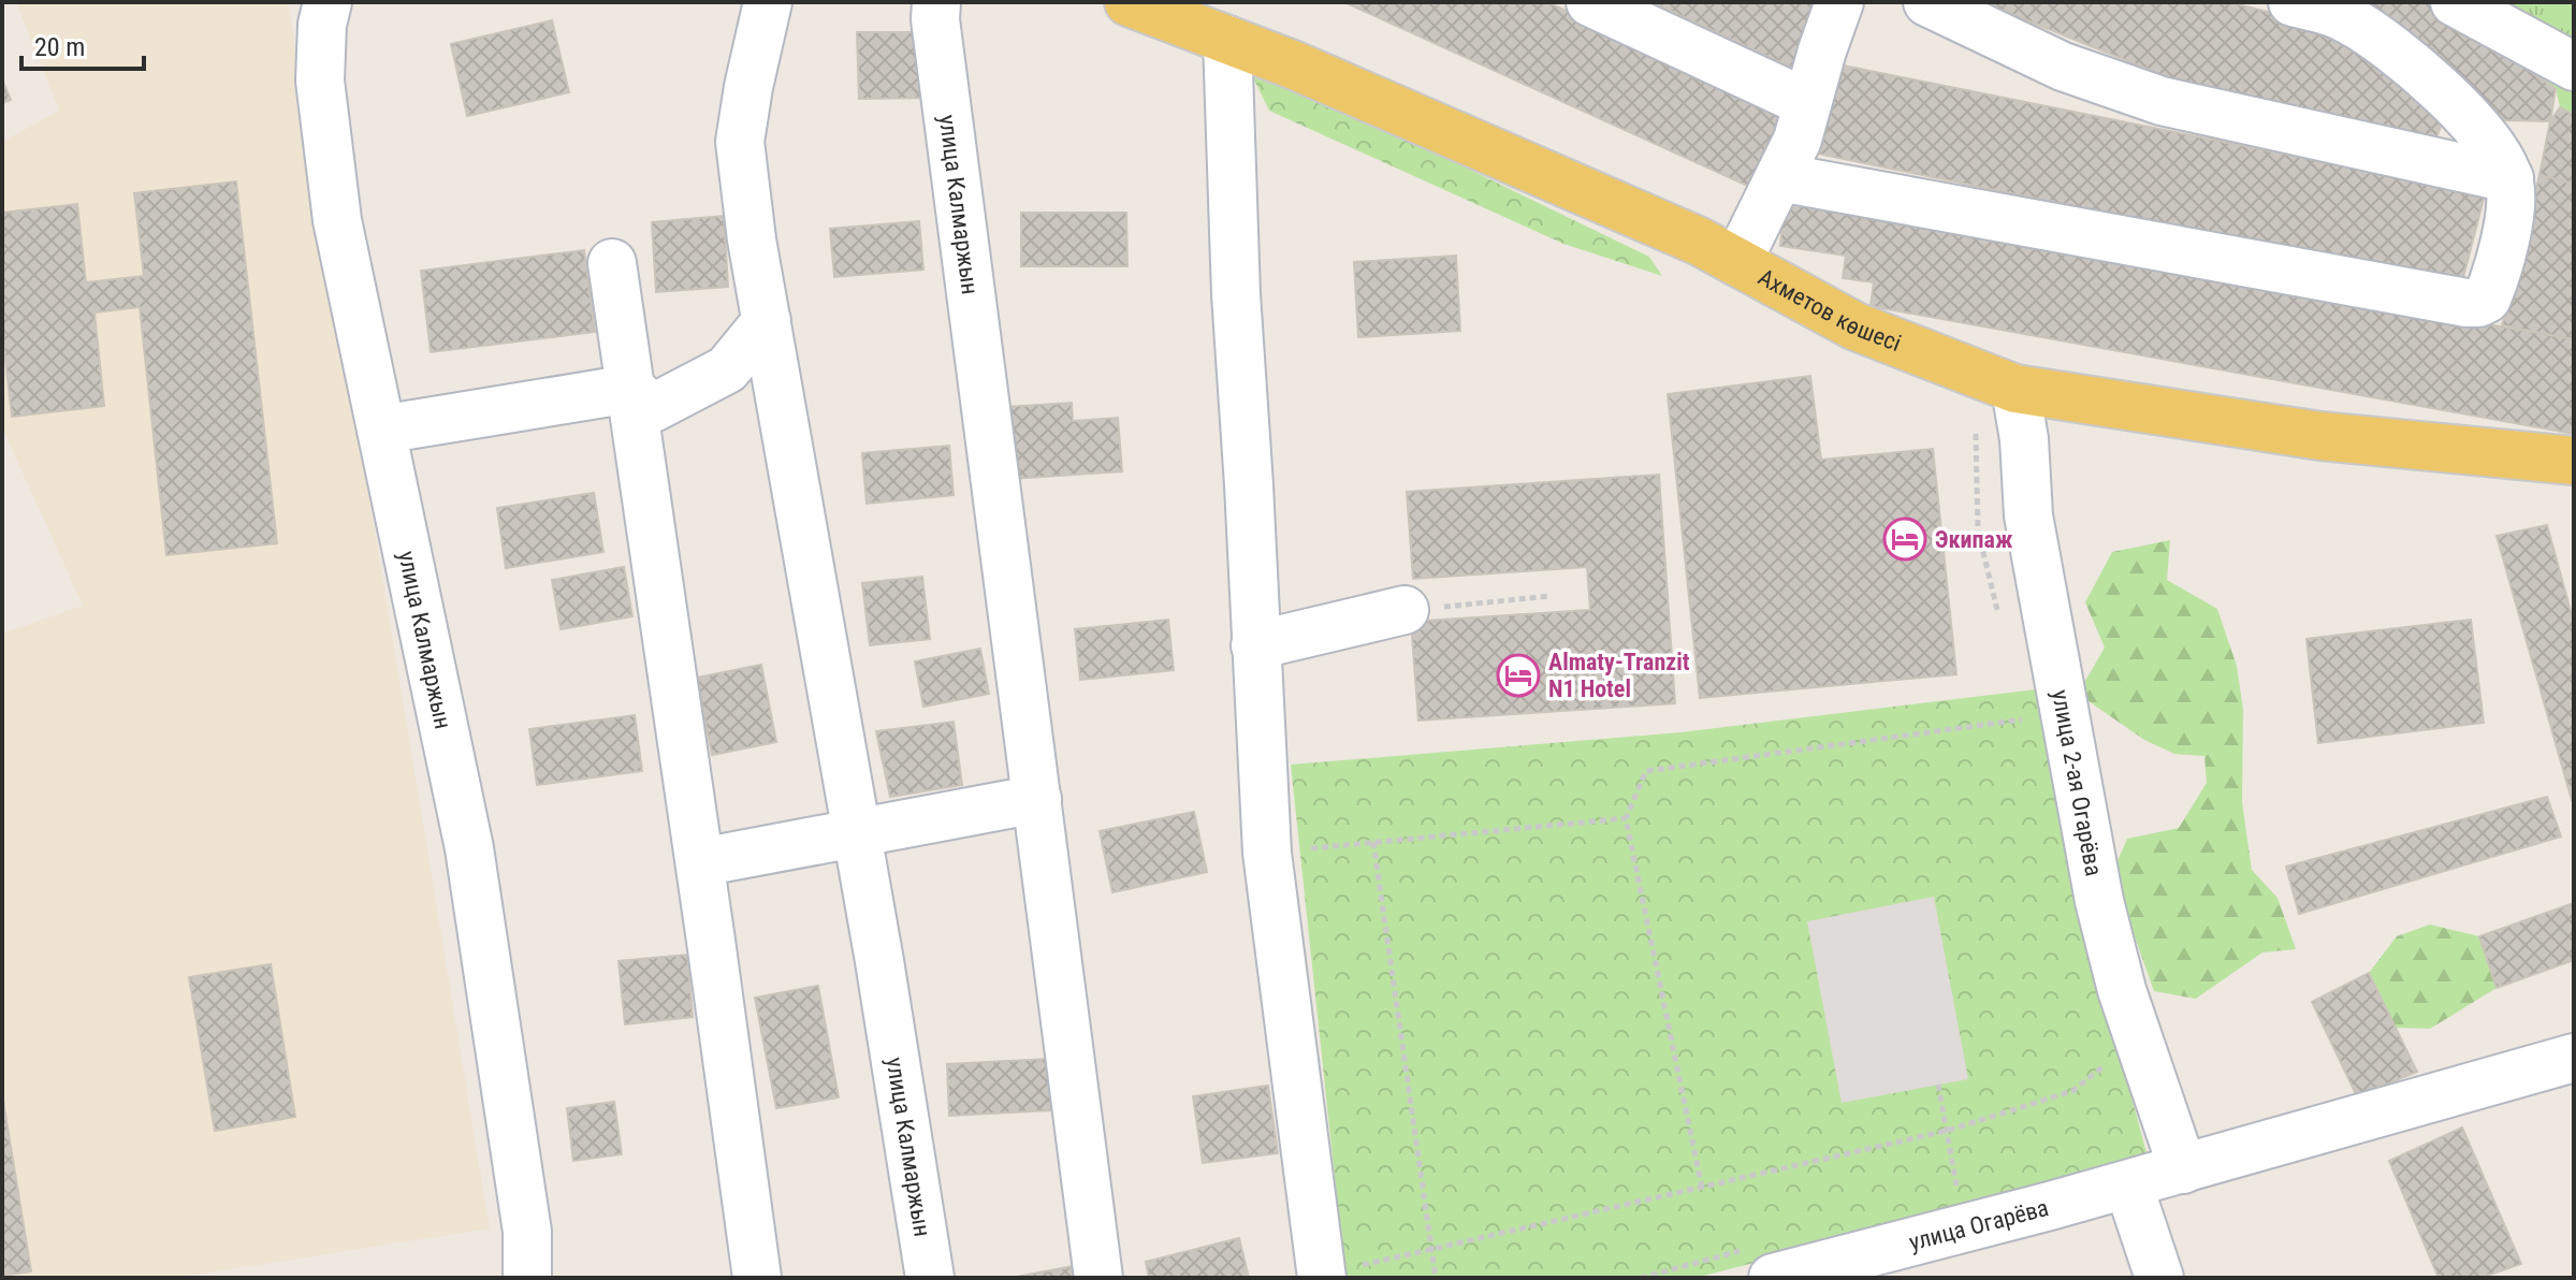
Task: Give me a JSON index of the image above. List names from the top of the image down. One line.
{"streets":{"main road":["Ахметов көшесі"],"street":["улица Калмаржын","улица 2-ая Огарёва","улица Огарёва"]},"crossings":[["Ахметов көшесі","улица 2-ая Огарёва"],["улица 2-ая Огарёва","улица Огарёва"]],"places":{"hotel":["Экипаж","Almaty-Tranzit N1 Hotel"]},"scale_bar":"20 m"}
